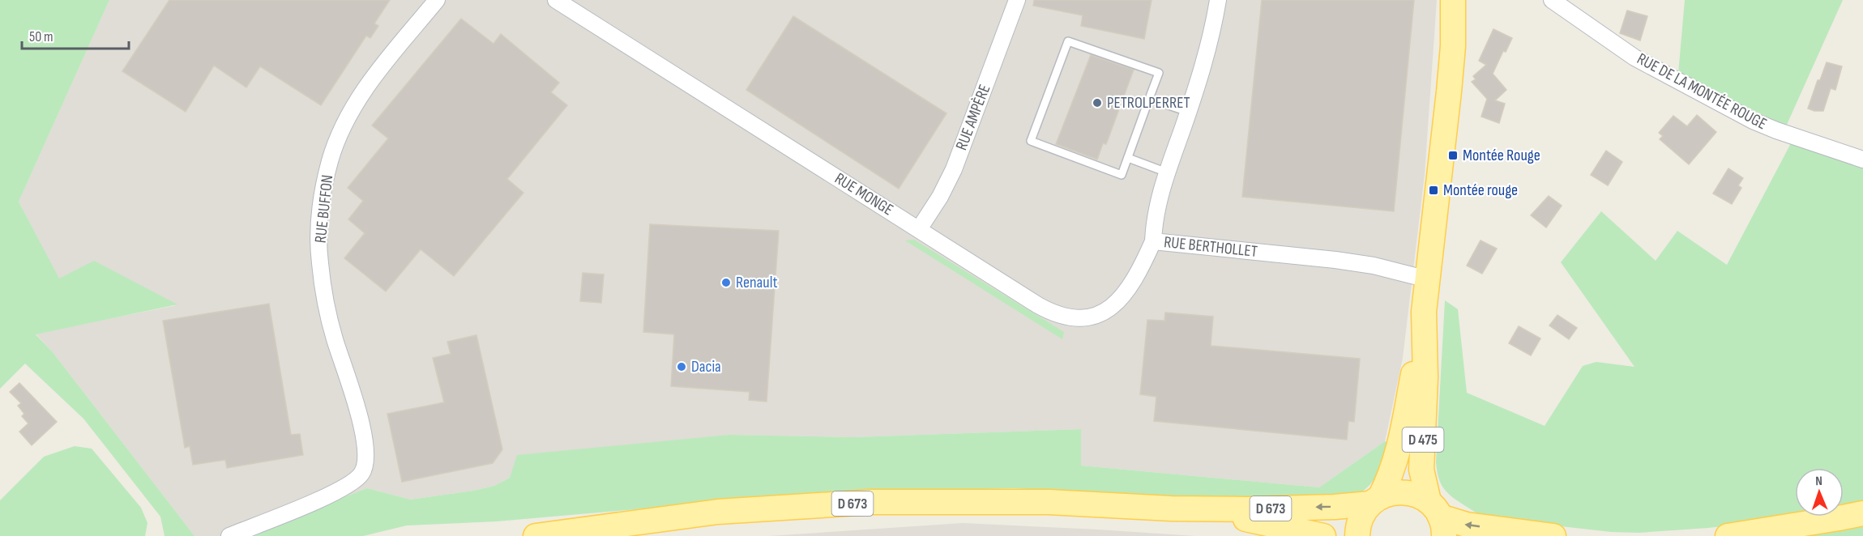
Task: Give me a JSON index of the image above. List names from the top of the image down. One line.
{"streets":{"main road":["D 475","D 673"],"street":["RUE DE LA MONTÉE ROUGE","RUE AMPÈRE","RUE MONGE","RUE BUFFON","RUE BERTHOLLET"]},"crossings":[["RUE AMPÈRE","RUE MONGE"],["RUE MONGE","RUE BERTHOLLET"],["RUE BERTHOLLET","D 475"],["D 475","D 673"]],"places":{"other":["PETROLPERRET","Renault","Dacia"],"transit":["Montée Rouge","Montée rouge"]},"scale_bar":"50 m","north":"top"}
